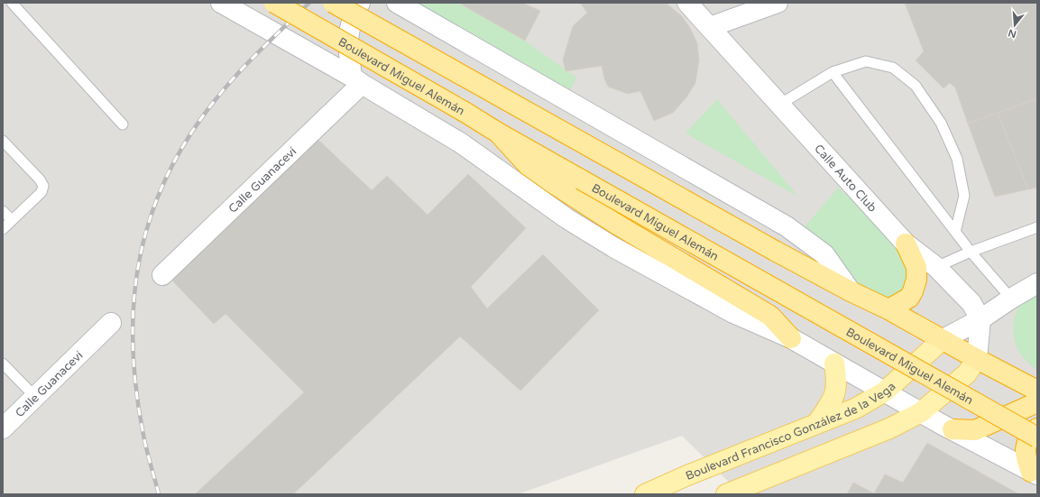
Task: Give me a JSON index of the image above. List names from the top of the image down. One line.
{"streets":{"highway":["Boulevard Miguel Alemán"],"main road":["Boulevard Francisco González de la Vega"],"street":["Calle Auto Club","Calle Guanaceví"]},"north":"bottom"}
